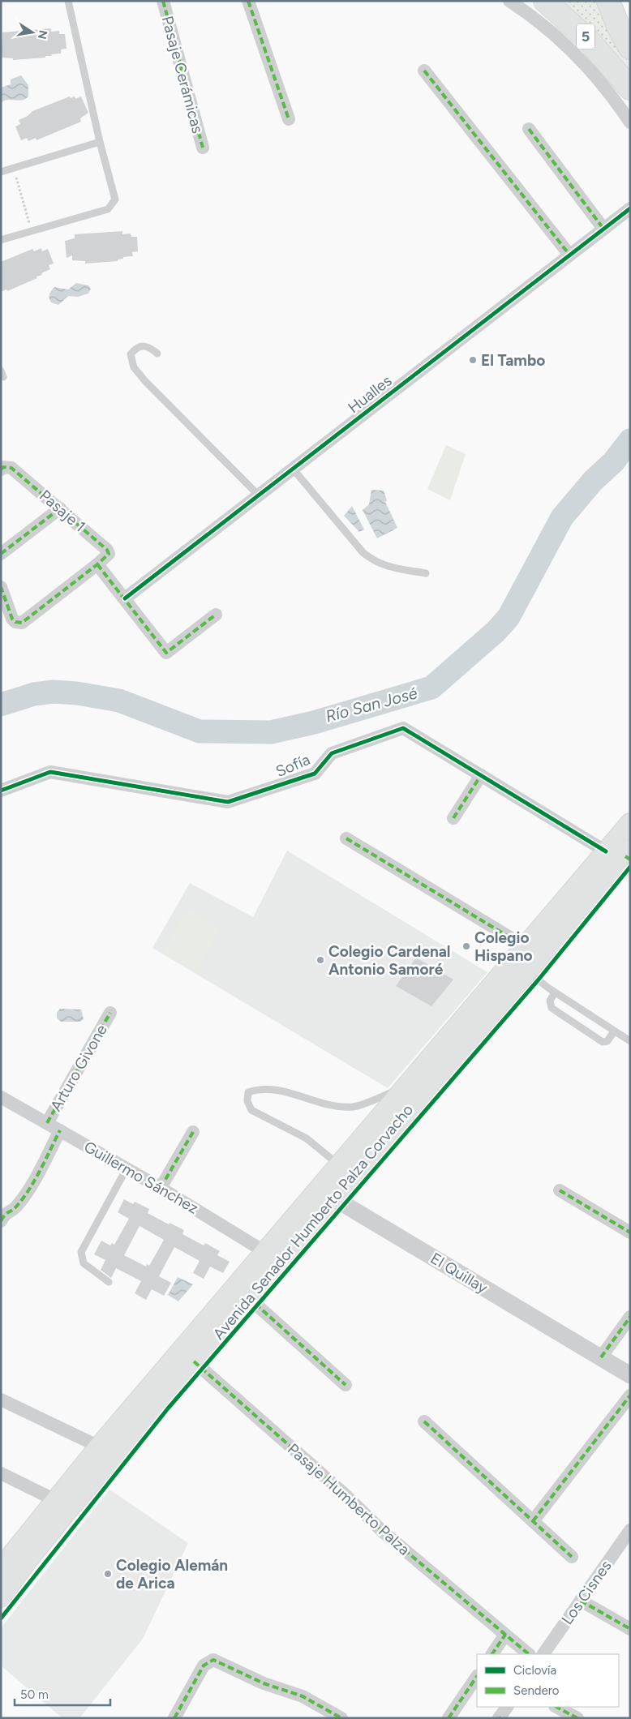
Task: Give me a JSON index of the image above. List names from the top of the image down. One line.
{"streets":{"highway":["5"],"main road":["Avenida Senador Humberto Palza Corvacho"],"street":["Pasaje Cerámicas","Hualles","Pasaje 1","Sofía","Arturo Givone","Guillermo Sánchez","El Quillay","Pasaje Humberto Palza","Los Cisnes"]},"crossings":[["Sofía","Avenida Senador Humberto Palza Corvacho"],["Arturo Givone","Guillermo Sánchez"],["Guillermo Sánchez","Avenida Senador Humberto Palza Corvacho"],["Avenida Senador Humberto Palza Corvacho","El Quillay"],["Avenida Senador Humberto Palza Corvacho","Pasaje Humberto Palza"]],"water":["Río San José"],"places":["El Tambo","Colegio Hispano","Colegio Cardenal Antonio Samoré","Colegio Alemán de Arica"],"legend":["Ciclovía","Sendero"],"scale_bar":"50 m","north":"right"}
